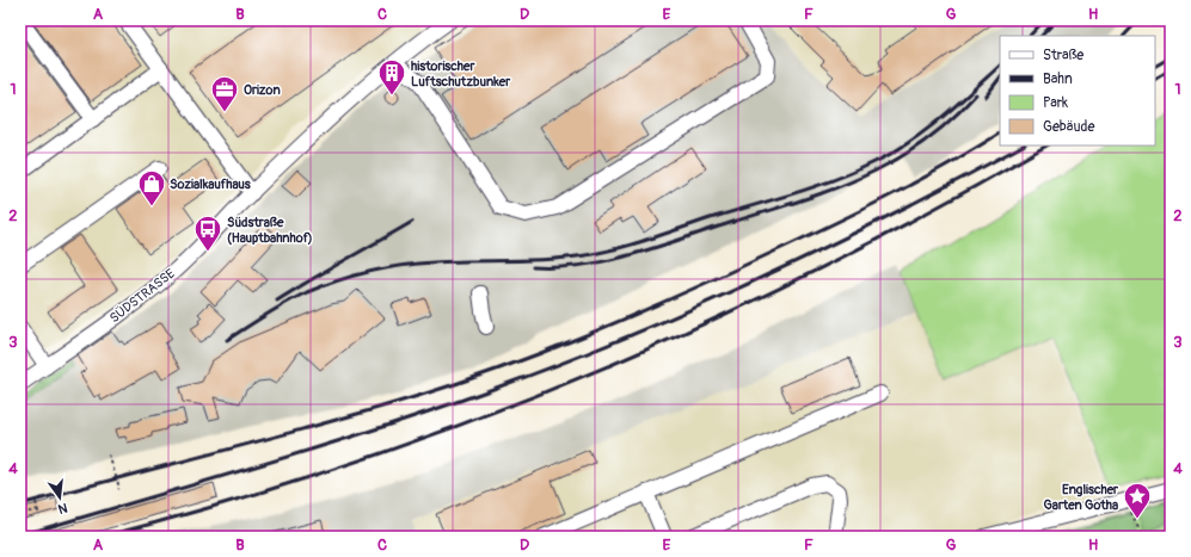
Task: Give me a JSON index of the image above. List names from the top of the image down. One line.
{"streets":{"street":["SÜDSTRASSE"]},"places":{"building":["historischer Luftschutzbunker"],"office":["Orizon"],"shop":["Sozialkaufhaus"],"bus stop":["Südstraße (Hauptbahnhof)"],"place":["Englischer Garten Gotha"]},"legend":["Straße","Bahn","Park","Gebäude"],"north":"bottom","grid":{"columns":["A","B","C","D","E","F","G","H"],"rows":["1","2","3","4"]}}
